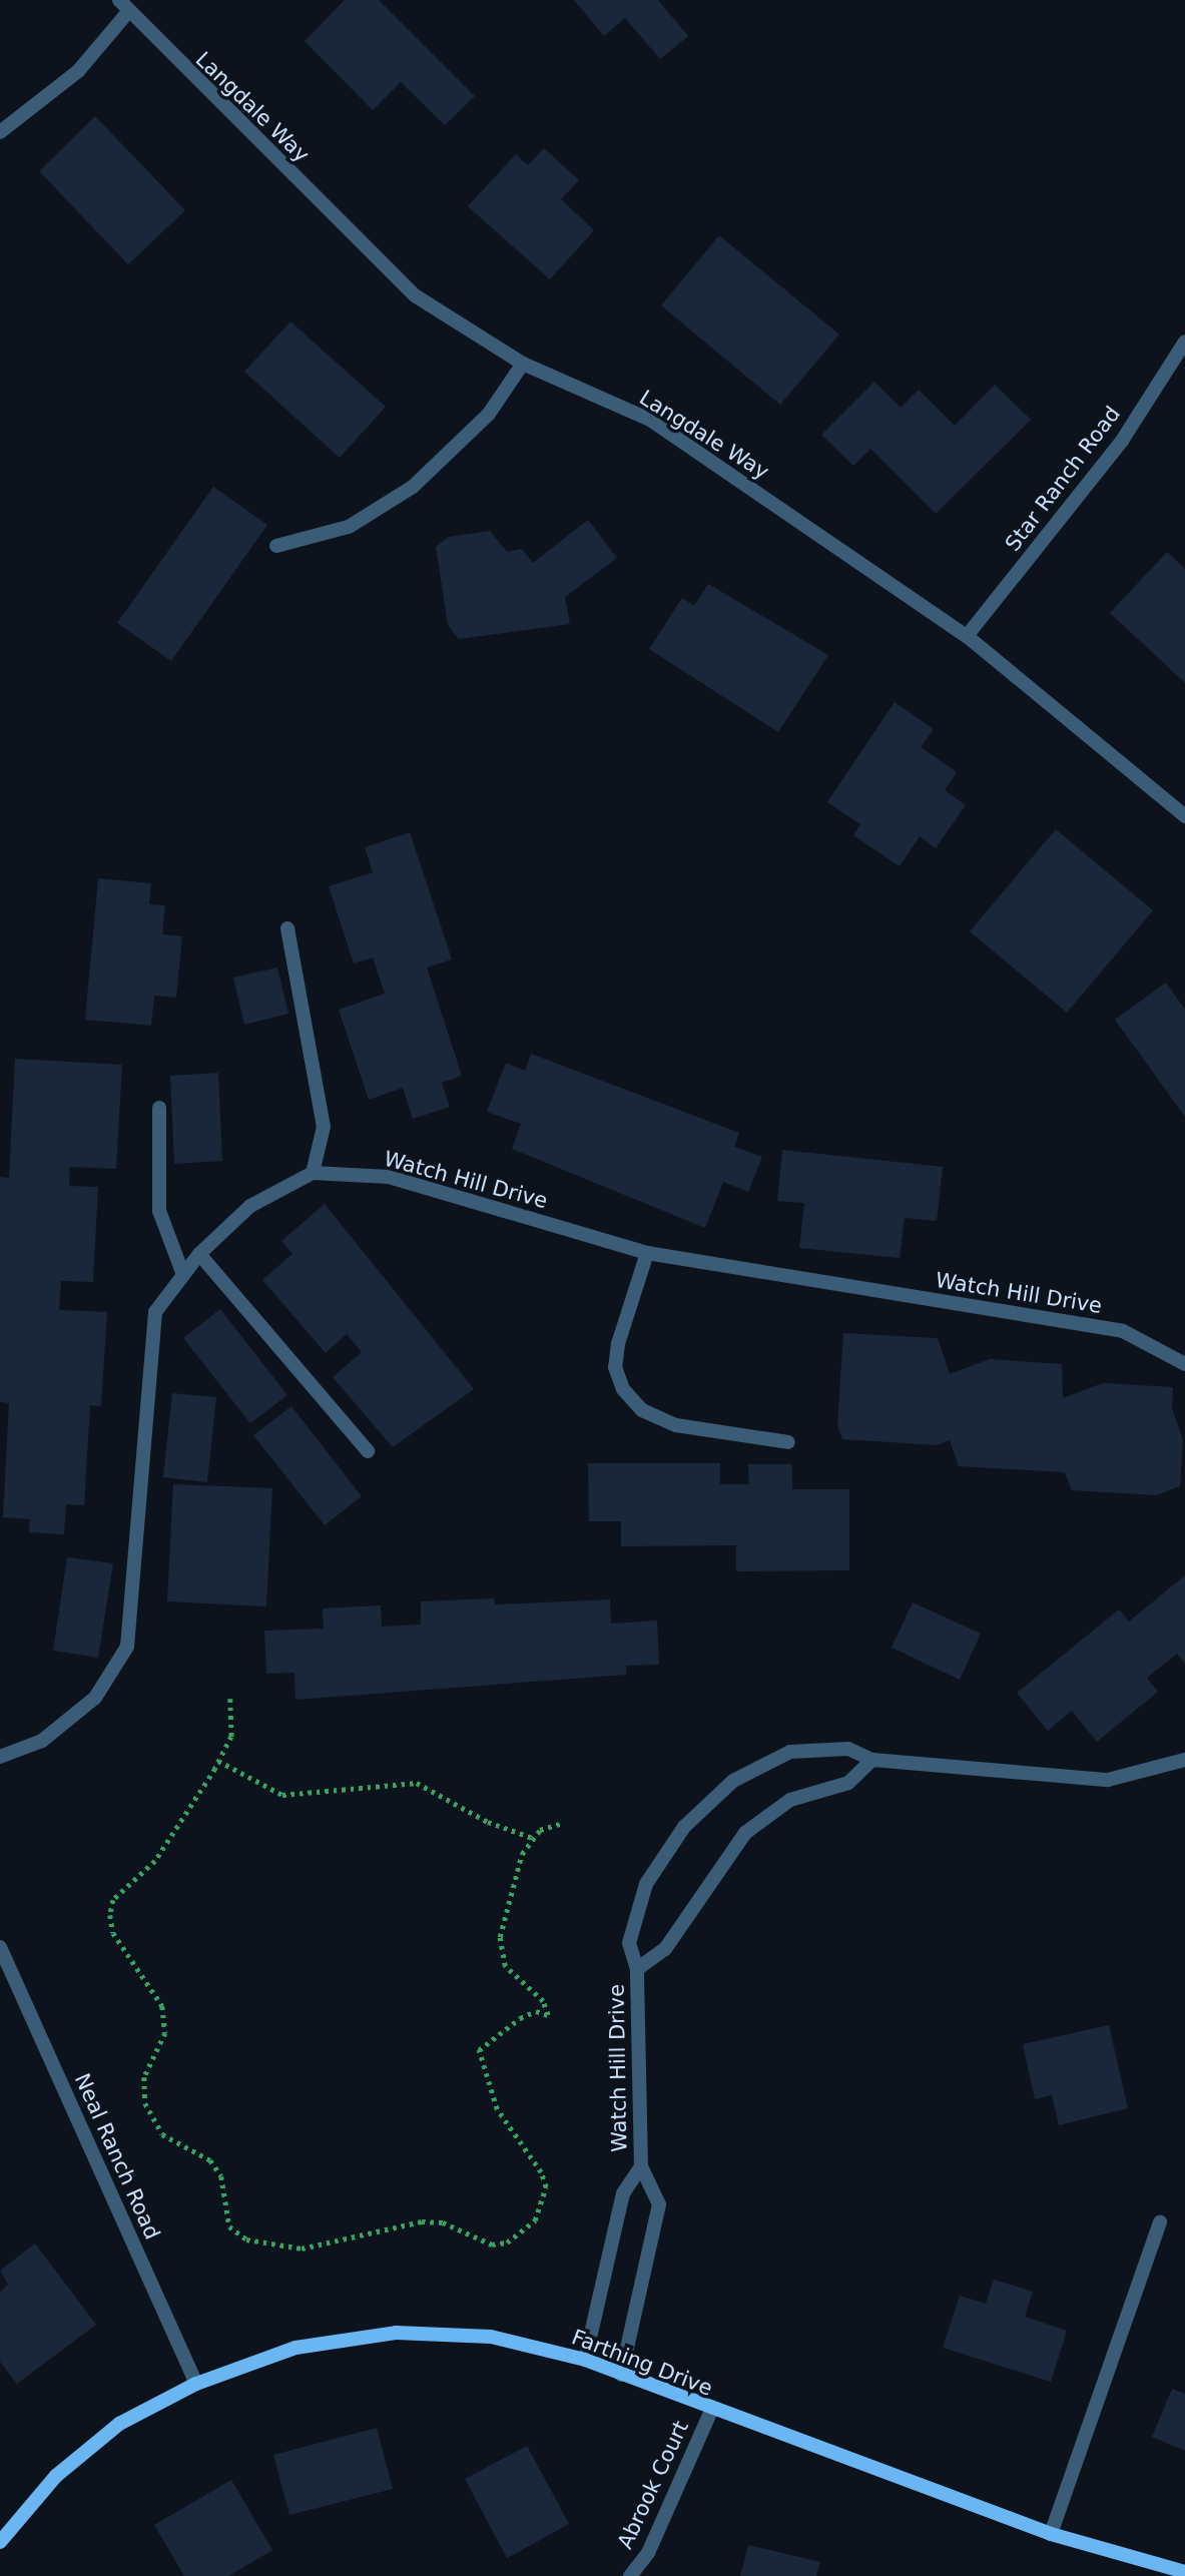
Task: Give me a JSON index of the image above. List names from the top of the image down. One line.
{"streets":{"street":["Langdale Way","Star Ranch Road","Watch Hill Drive","Neal Ranch Road","Farthing Drive","Abrook Court"]},"crossings":[["Langdale Way","Star Ranch Road"],["Watch Hill Drive","Farthing Drive"],["Neal Ranch Road","Farthing Drive"],["Farthing Drive","Abrook Court"]]}
